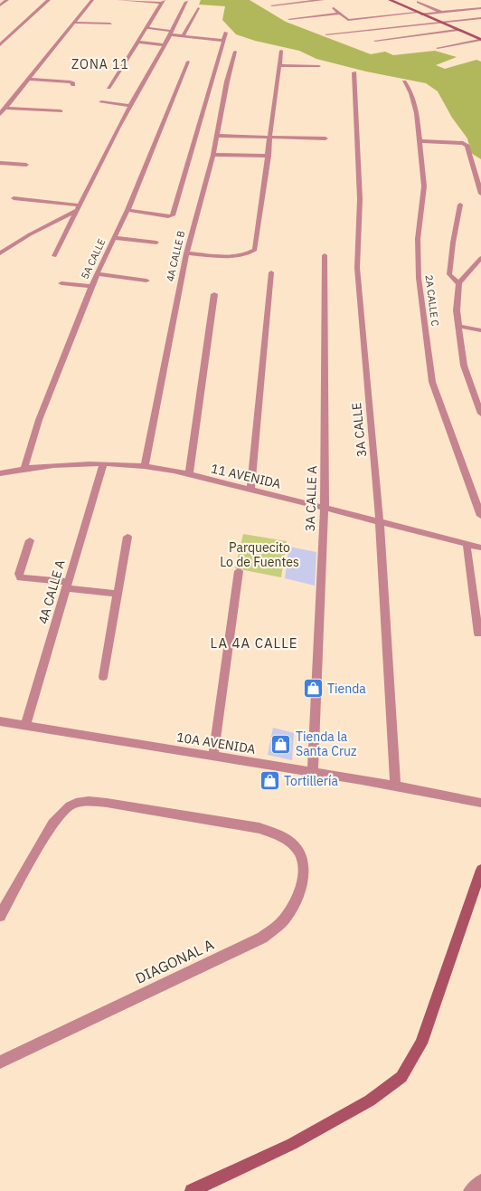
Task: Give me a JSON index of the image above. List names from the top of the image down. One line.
{"streets":{"street":["4A CALLE B","5A CALLE","2A CALLE C","3A CALLE","11 AVENIDA","3A CALLE A","4A CALLE A","10A AVENIDA","DIAGONAL A"]},"crossings":[["4A CALLE B","11 AVENIDA"],["5A CALLE","11 AVENIDA"],["3A CALLE","11 AVENIDA"],["3A CALLE","10A AVENIDA"],["11 AVENIDA","3A CALLE A"],["11 AVENIDA","4A CALLE A"],["3A CALLE A","10A AVENIDA"],["4A CALLE A","10A AVENIDA"]],"districts":["ZONA 11","LA 4A CALLE"],"parks":["Parquecito Lo de Fuentes"],"places":{"shop":["Tienda","Tienda la Santa Cruz","Tortillería"]}}
